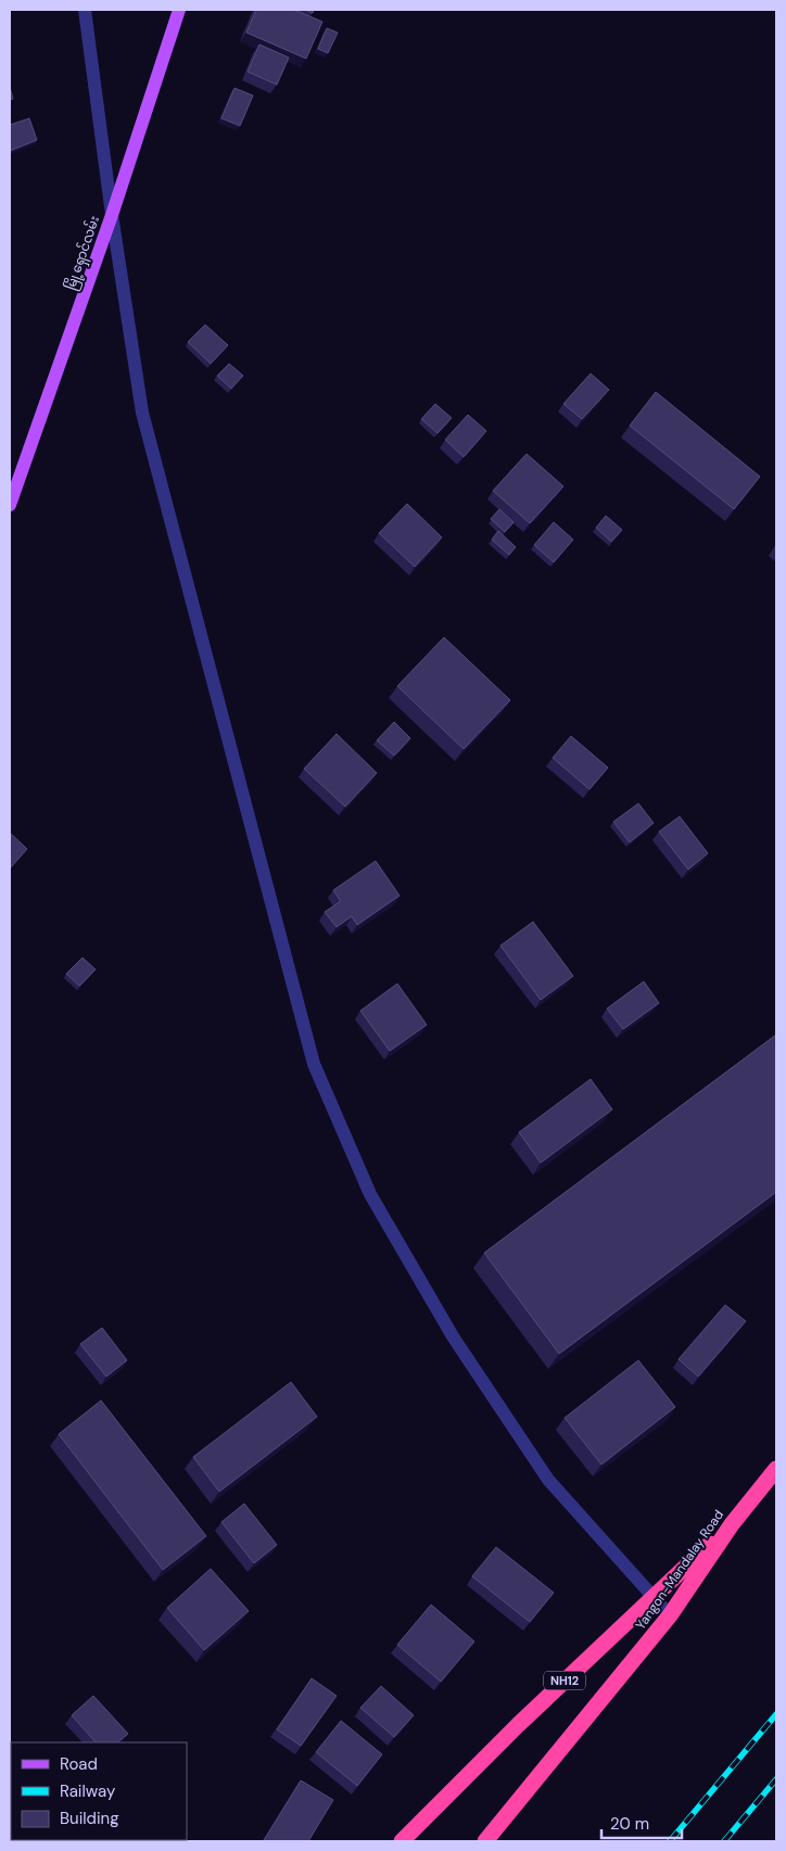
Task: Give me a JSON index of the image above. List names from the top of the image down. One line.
{"streets":{"highway":["Yangon-Mandalay Road","NH12"],"main road":["မြို့ရှောင်လမ်း"]},"crossings":[["Yangon-Mandalay Road","NH12"]],"legend":["Road","Railway","Building"],"scale_bar":"20 m"}
